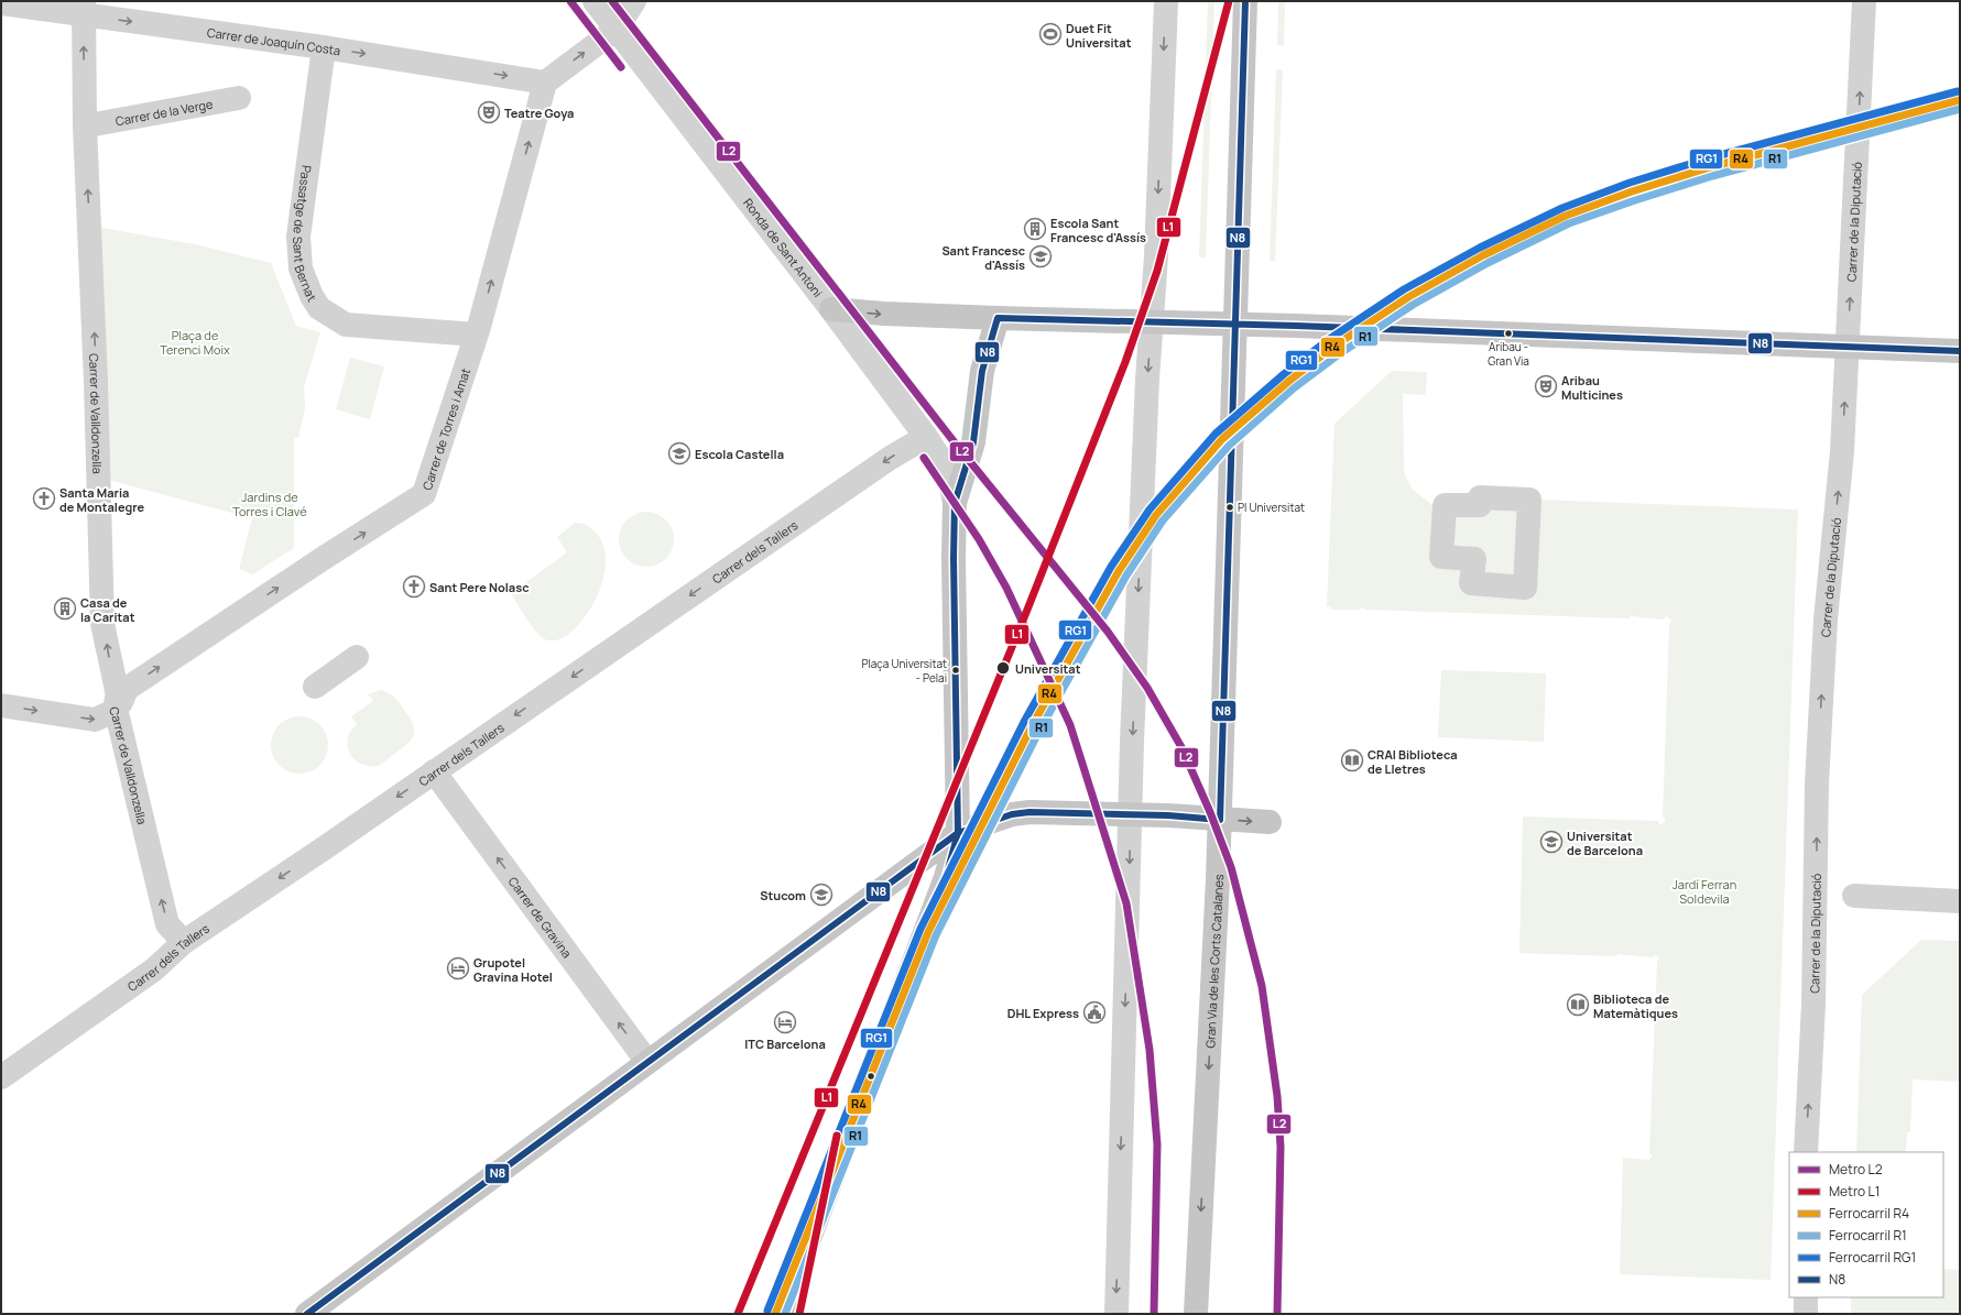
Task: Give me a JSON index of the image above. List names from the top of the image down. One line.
{"streets":{"main road":["Gran Via de les Corts Catalanes"],"street":["Carrer de Joaquín Costa","Carrer de la Verge","Carrer de la Diputació","Passatge de Sant Bernat","Ronda de Sant Antoni","Carrer de Valldonzella","Carrer de Torres i Amat","Carrer dels Tallers","Carrer de Gravina"]},"crossings":[["Carrer de Joaquín Costa","Passatge de Sant Bernat"],["Carrer de Joaquín Costa","Carrer de Valldonzella"],["Carrer de Joaquín Costa","Carrer de Torres i Amat"],["Passatge de Sant Bernat","Carrer de Torres i Amat"],["Ronda de Sant Antoni","Carrer dels Tallers"],["Carrer de Valldonzella","Carrer de Torres i Amat"],["Carrer de Valldonzella","Carrer dels Tallers"],["Carrer dels Tallers","Carrer de Gravina"]],"one_way":["Carrer de Joaquín Costa","Carrer de la Diputació","Carrer de Valldonzella","Carrer de Torres i Amat","Carrer dels Tallers","Carrer de Gravina","Gran Via de les Corts Catalanes"],"parks":["Plaça de Terenci Moix","Jardins de Torres i Clavé","Jardí Ferran Soldevila"],"places":{"sports":["Duet Fit Universitat"],"theatre":["Teatre Goya","Aribau Multicines"],"building":["Escola Sant Francesc d'Assís","Casa de la Caritat"],"school or university":["Sant Francesc d'Assís","Escola Castella","Universitat de Barcelona","Stucom"],"other":["Aribau - Gran Via","Pl Universitat","Universitat","Plaça Universitat - Pelai"],"church":["Santa Maria de Montalegre","Sant Pere Nolasc"],"library":["CRAI Biblioteca de Lletres","Biblioteca de Matemàtiques"],"hotel":["Grupotel Gravina Hotel","ITC Barcelona"],"public building":["DHL Express"]},"lines":["metro line L2","metro line L1","transit line N8","rail line RG1","rail line R4","rail line R1"],"legend":["Metro L2","Metro L1","Ferrocarril R4","Ferrocarril R1","Ferrocarril RG1","N8"]}
